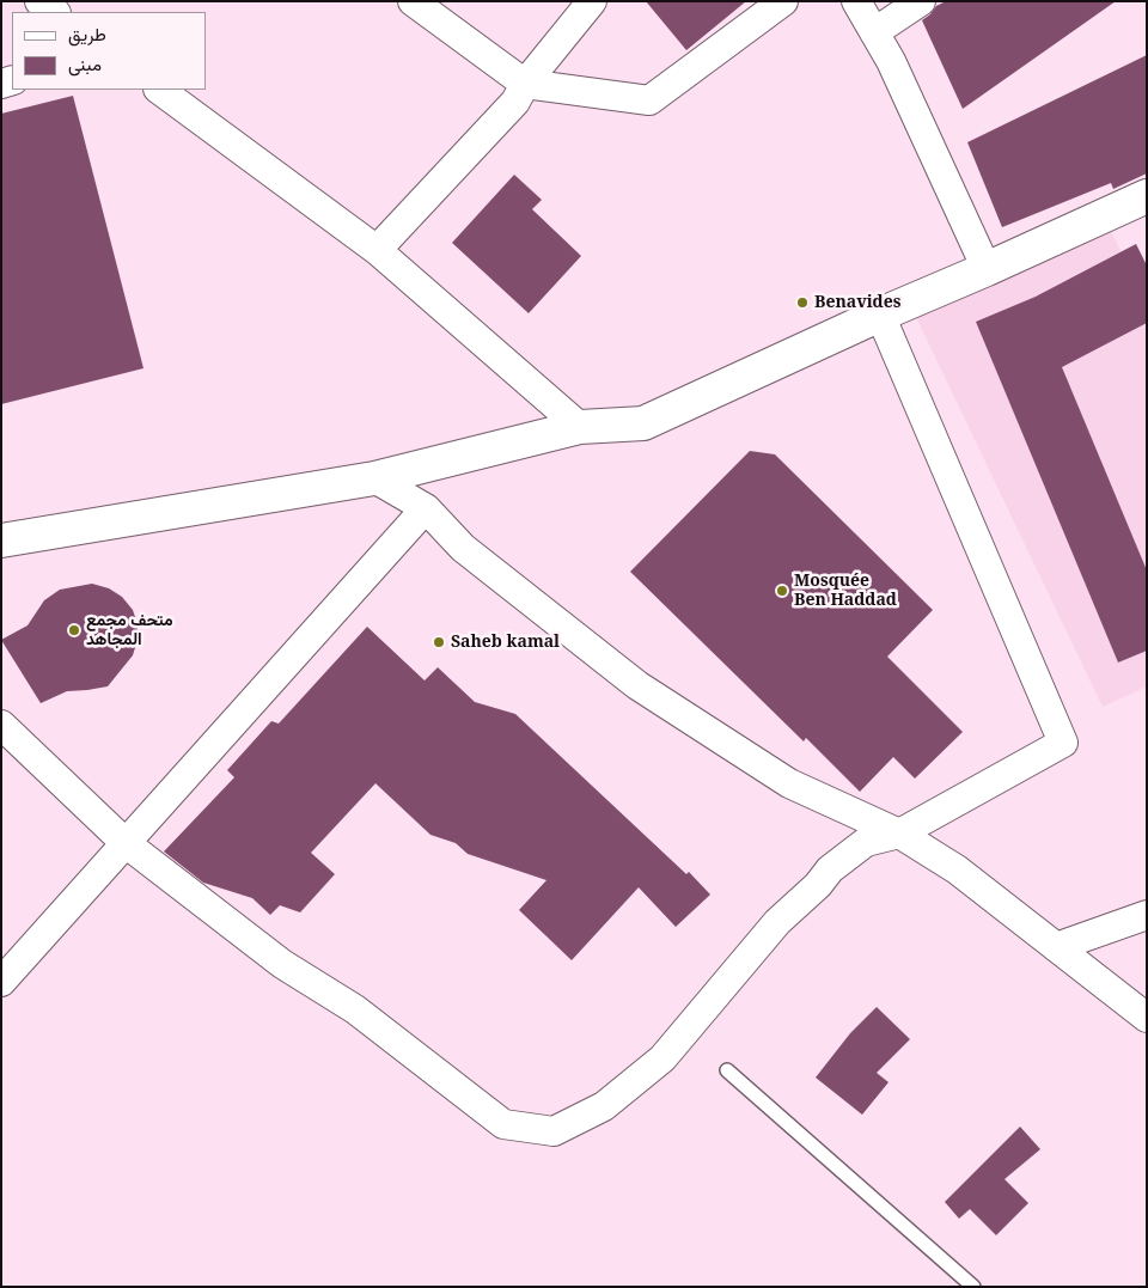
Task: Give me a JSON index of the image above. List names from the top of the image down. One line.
{"places":["Benavides","Mosquée Ben Haddad","متحف مجمع المجاهد","Saheb kamal"],"legend":["طريق","مبنى"]}
